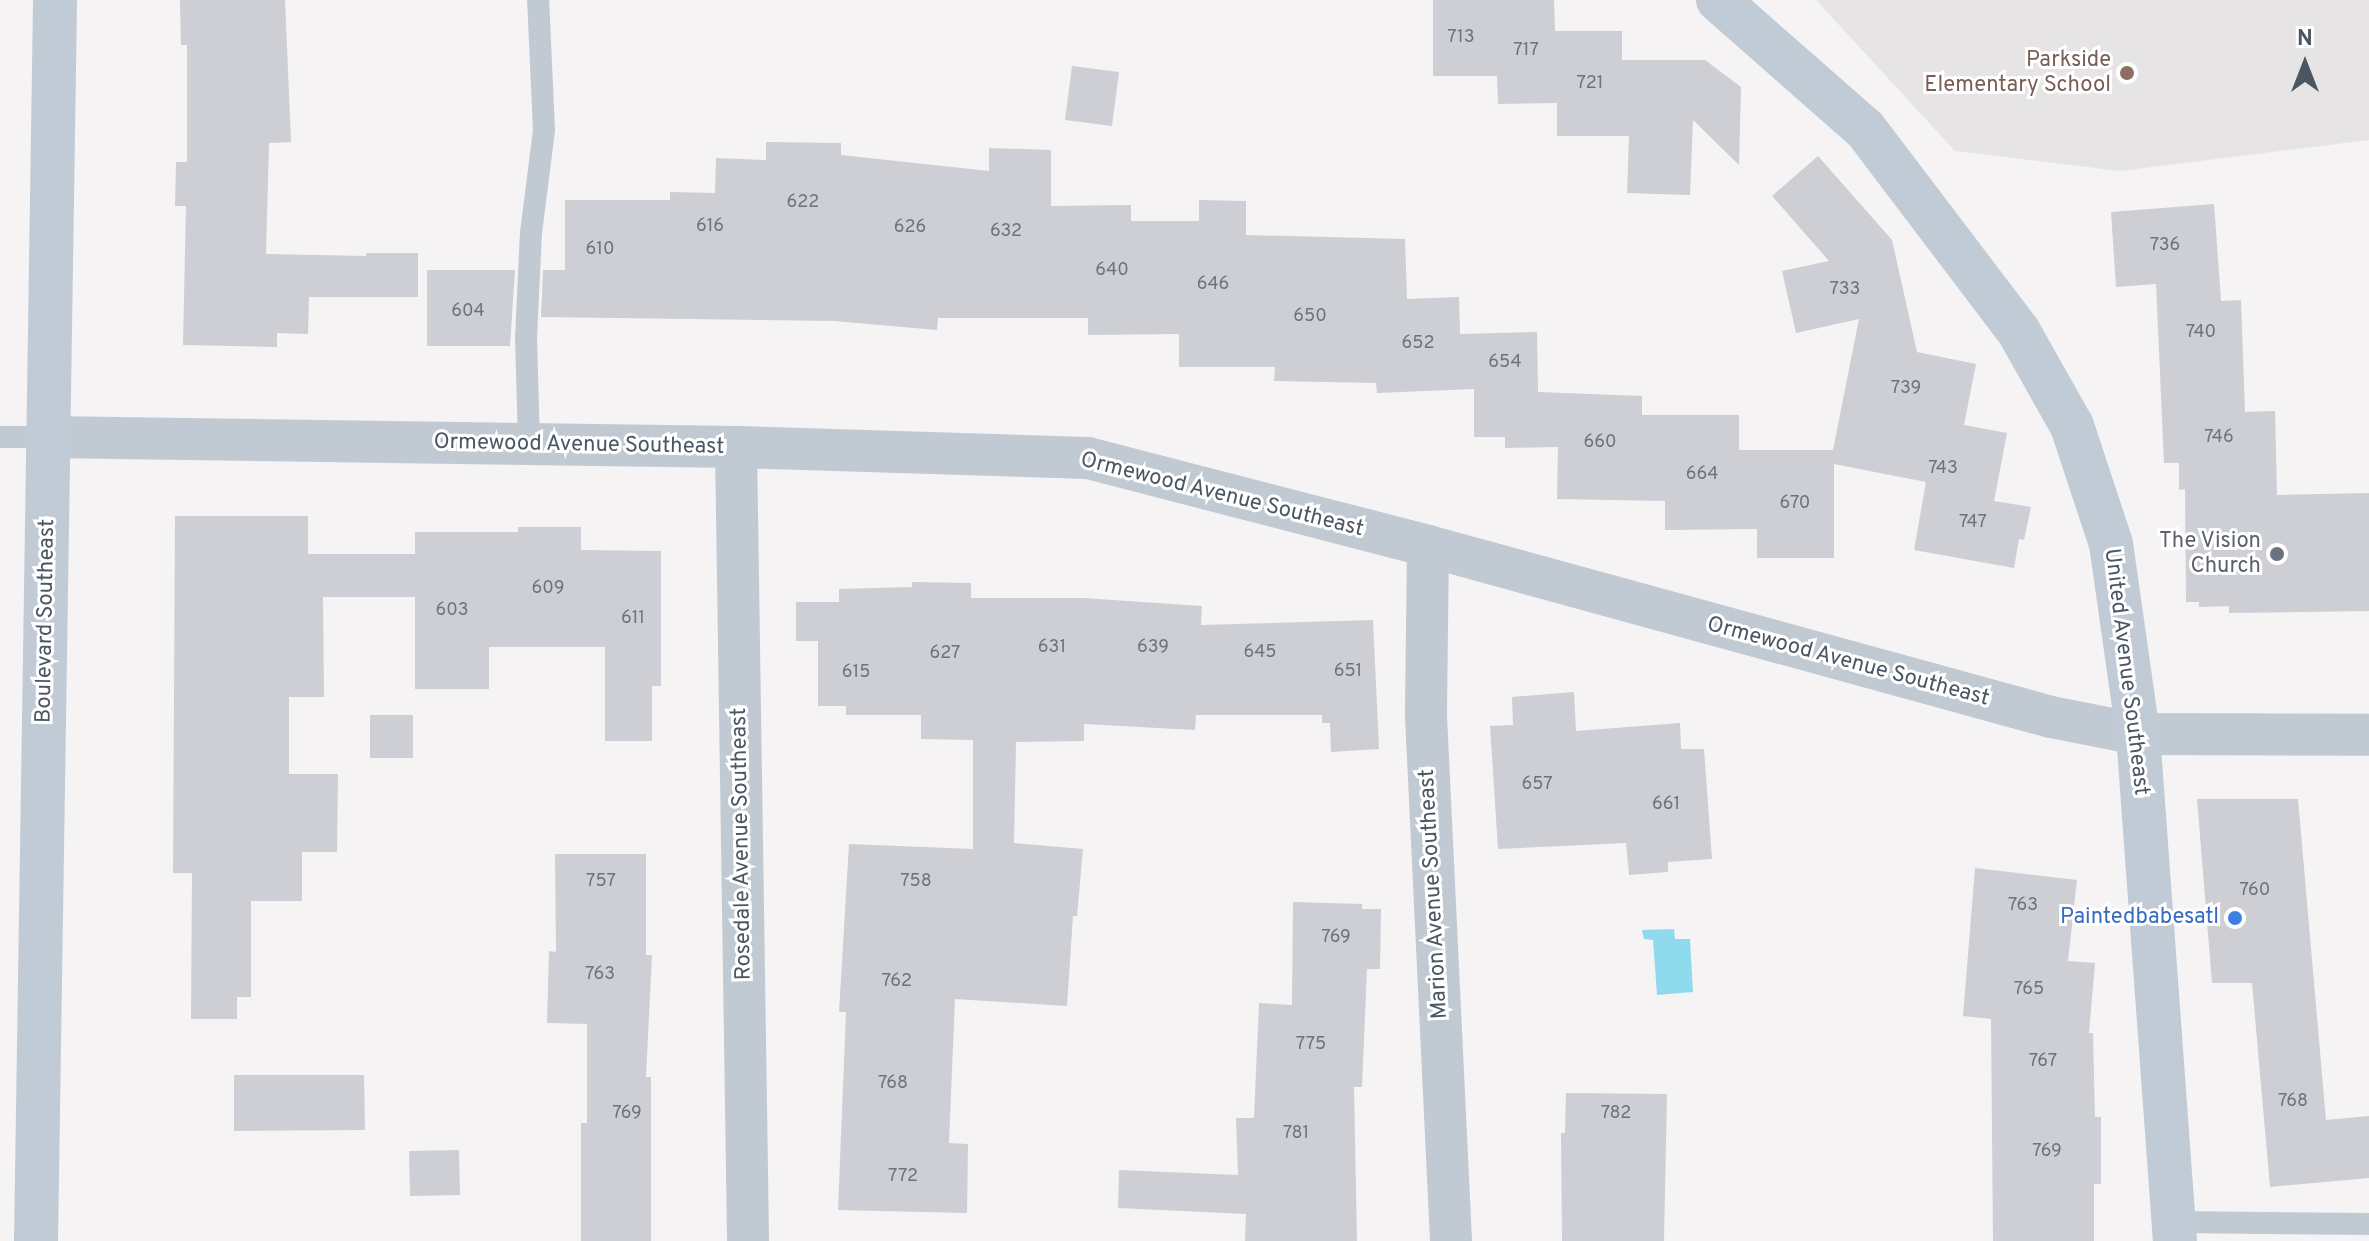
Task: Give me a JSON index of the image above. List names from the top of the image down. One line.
{"streets":{"street":["Ormewood Avenue Southeast","Boulevard Southeast","United Avenue Southeast","Rosedale Avenue Southeast","Marion Avenue Southeast"]},"crossings":[["Ormewood Avenue Southeast","Boulevard Southeast"],["Ormewood Avenue Southeast","United Avenue Southeast"],["Ormewood Avenue Southeast","Rosedale Avenue Southeast"],["Ormewood Avenue Southeast","Marion Avenue Southeast"]],"places":["Parkside Elementary School","The Vision Church","Paintedbabesatl"],"house_numbers":["713","717","721","622","616","626","632","736","610","640","646","733","604","650","740","652","654","739","746","660","743","664","670","747","609","603","611","631","639","645","627","651","615","657","661","757","758","760","763","769","763","762","765","775","767","768","768","769","782","781","769","772"],"north":"top"}
